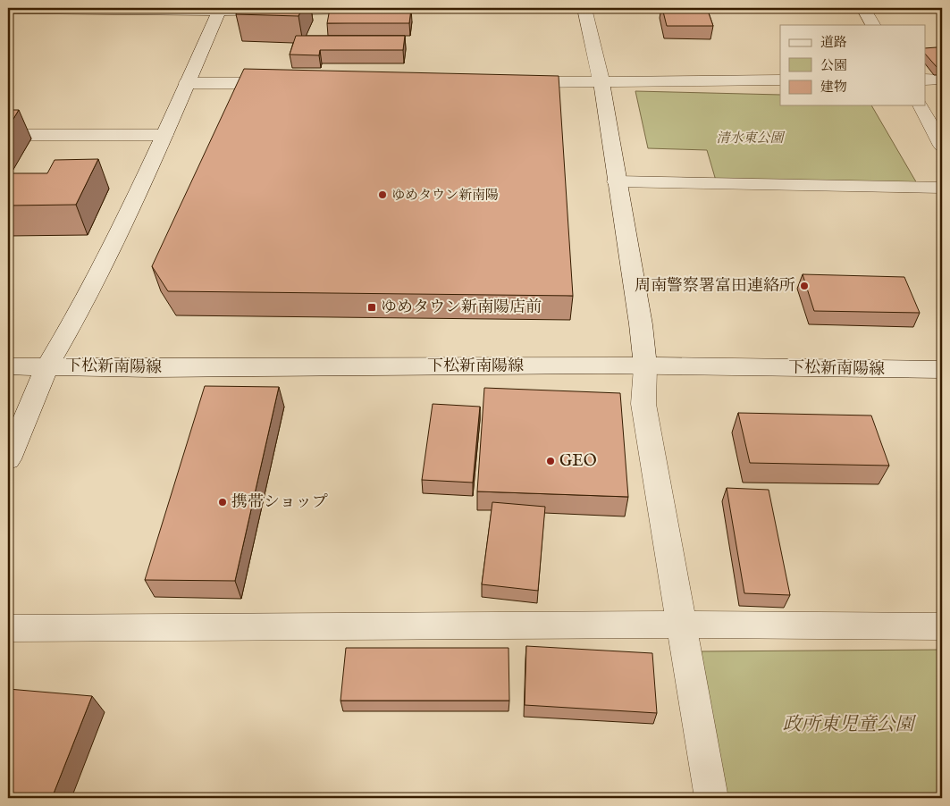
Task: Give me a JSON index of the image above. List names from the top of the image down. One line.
{"streets":{"street":["下松新南陽線"]},"parks":["清水東公園","政所東児童公園"],"places":{"other":["ゆめタウン新南陽","周南警察署富田連絡所","GEO","携帯ショップ"],"transit":["ゆめタウン新南陽店前"]},"legend":["道路","公園","建物"]}
